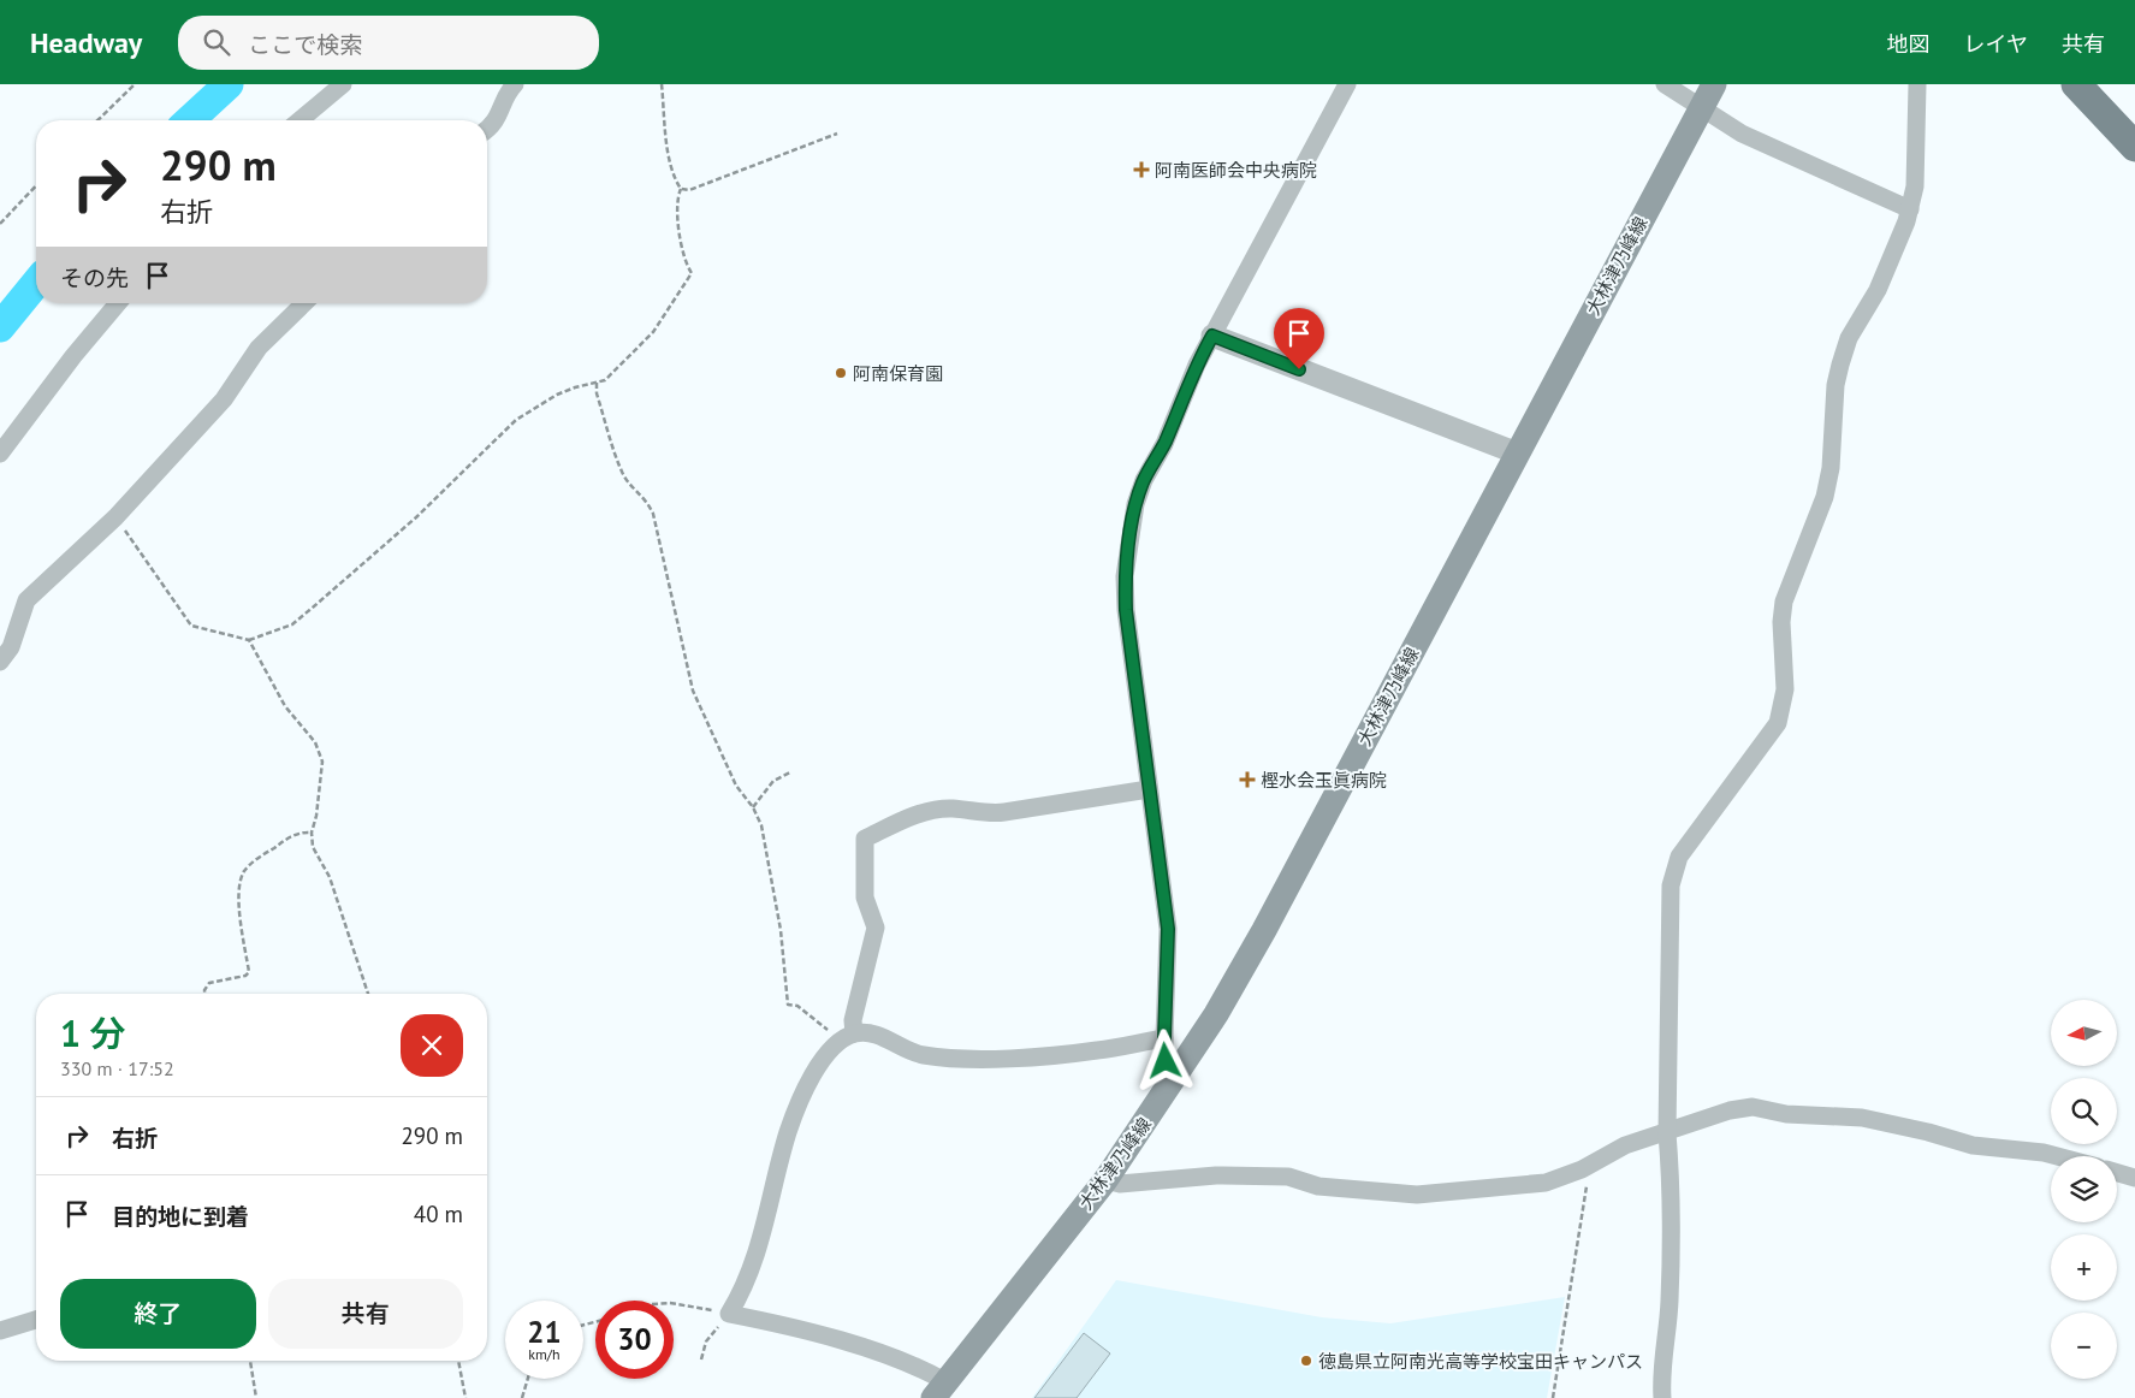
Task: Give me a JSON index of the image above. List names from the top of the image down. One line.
{"streets":{"main road":["大林津乃峰線"]},"places":{"health":["阿南医師会中央病院","樫水会玉眞病院"],"other":["阿南保育園","徳島県立阿南光高等学校宝田キャンパス"]},"north":"left","page":{"header":"Headway","search":"ここで検索","nav":["地図","レイヤ","共有"],"turn":["290 m","右折"],"then":"その先","heading":["1 分","330 m · 17:52"],"map_buttons":["+","−"],"list":[{"name":"右折","value":"290 m"},{"name":"目的地に到着","value":"40 m"}],"buttons":["終了","共有"],"speed":"21 km/h","limit":"30"}}
